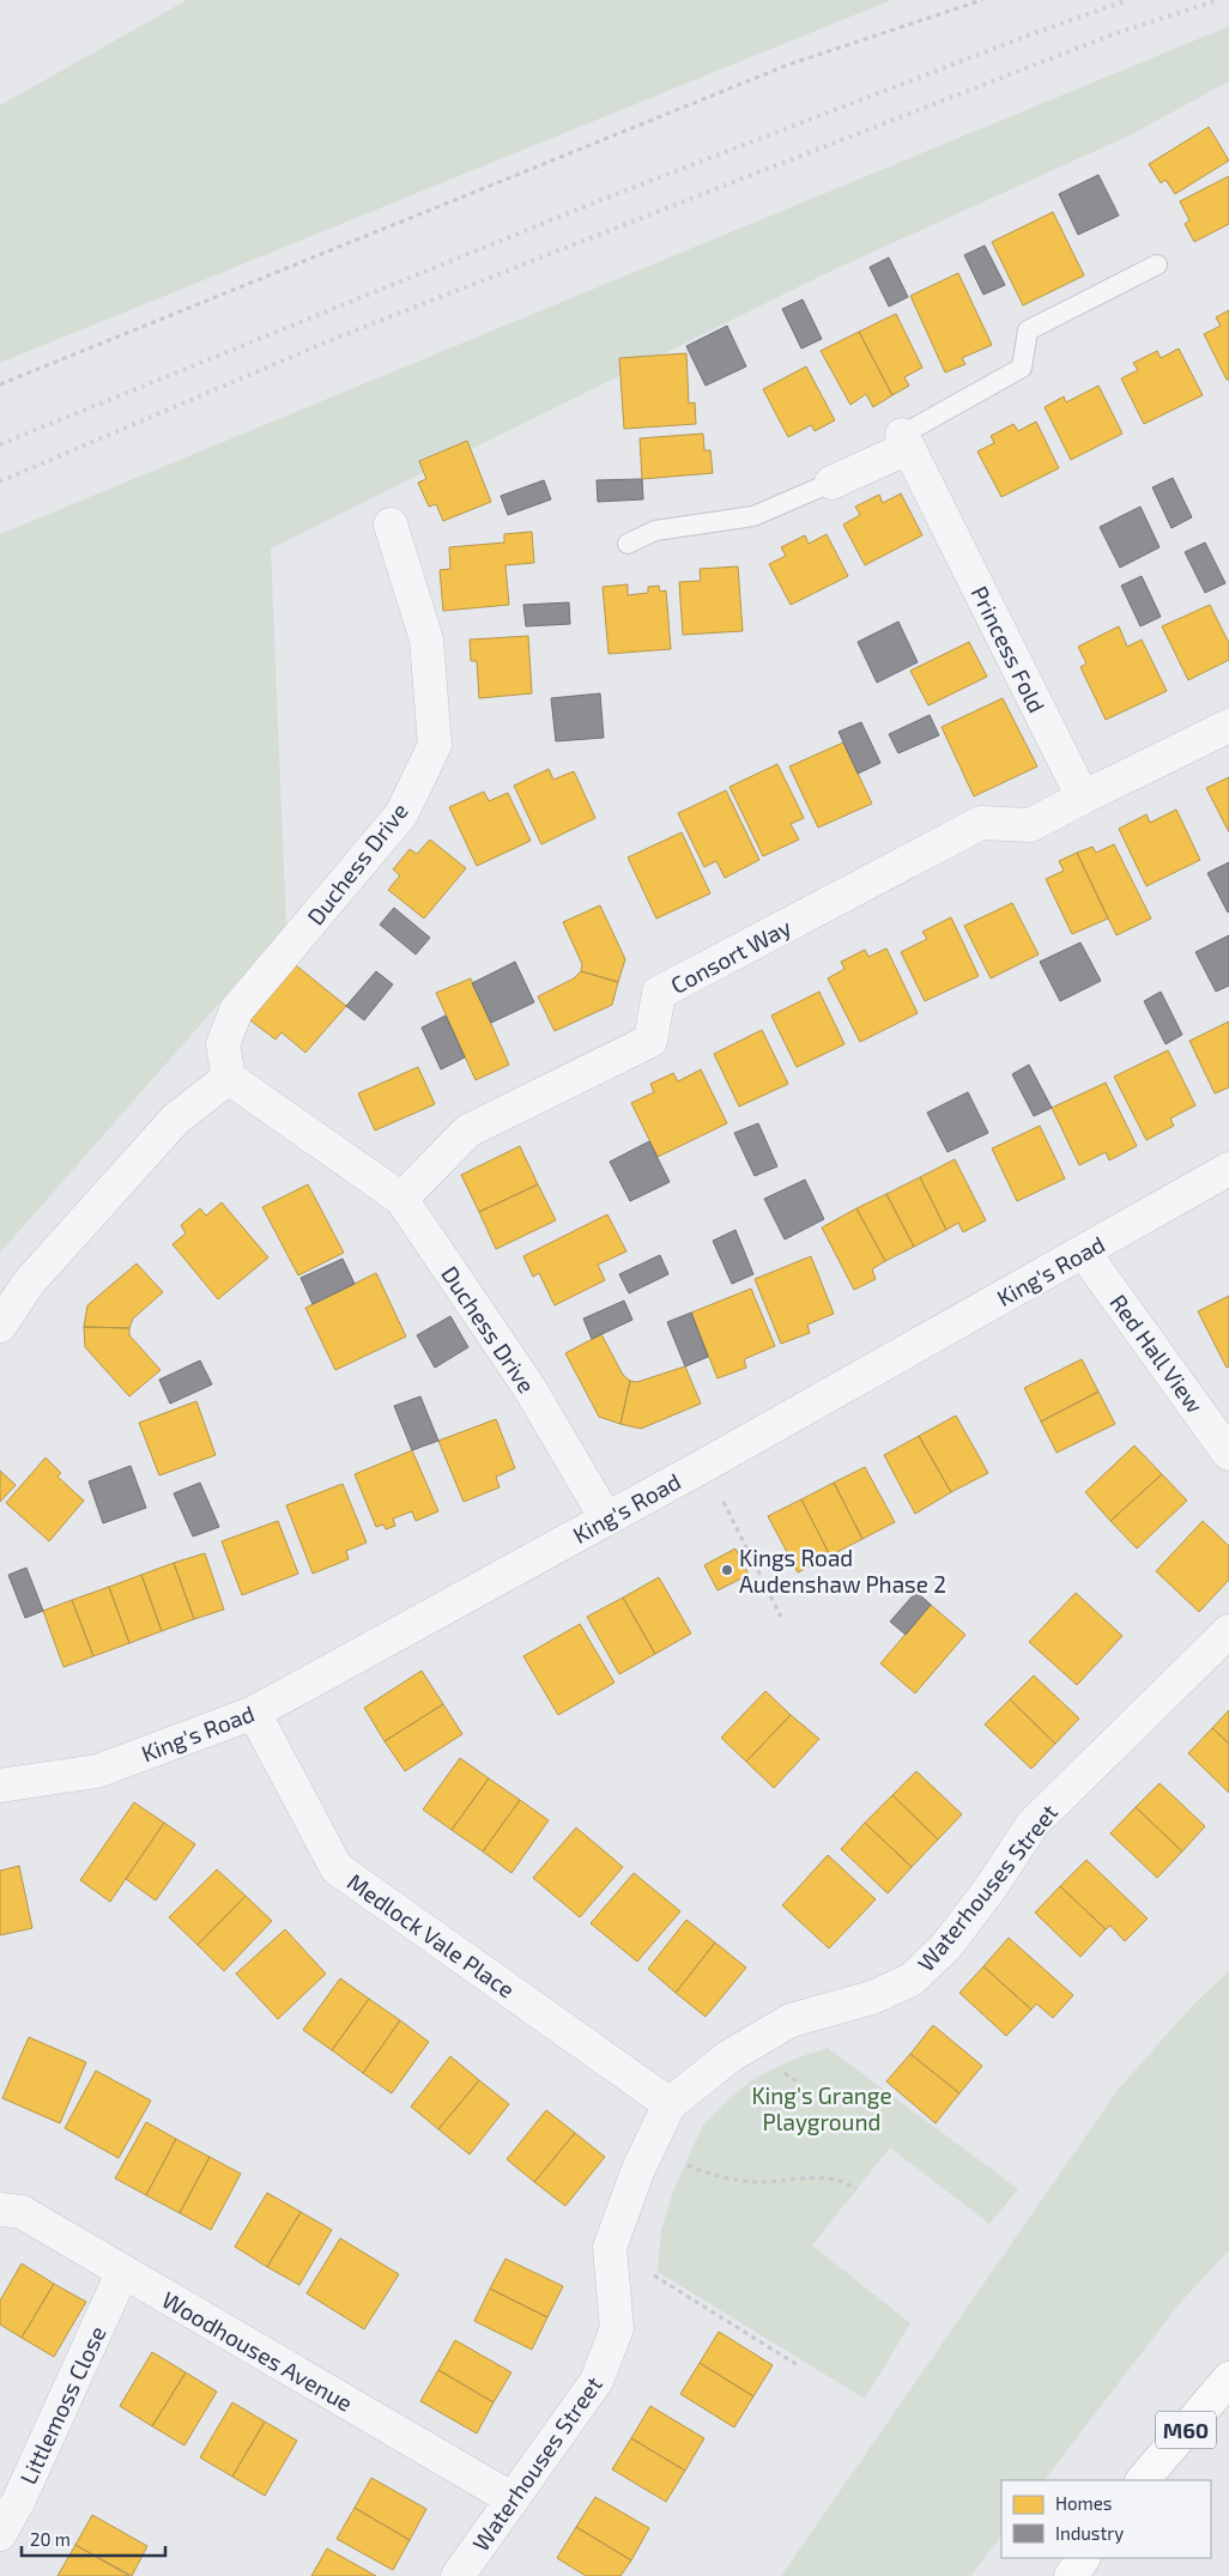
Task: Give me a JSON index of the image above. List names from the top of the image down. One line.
{"streets":{"highway":["M60"],"street":["Princess Fold","Duchess Drive","Consort Way","King's Road","Red Hall View","Waterhouses Street","Medlock Vale Place","Woodhouses Avenue","Littlemoss Close"]},"crossings":[["Princess Fold","Consort Way"],["Duchess Drive","Consort Way"],["Duchess Drive","King's Road"],["King's Road","Red Hall View"],["King's Road","Medlock Vale Place"],["Waterhouses Street","Medlock Vale Place"],["Waterhouses Street","Woodhouses Avenue"],["Woodhouses Avenue","Littlemoss Close"]],"parks":["King's Grange Playground"],"places":["Kings Road Audenshaw Phase 2"],"legend":["Homes","Industry"],"scale_bar":"20 m"}
